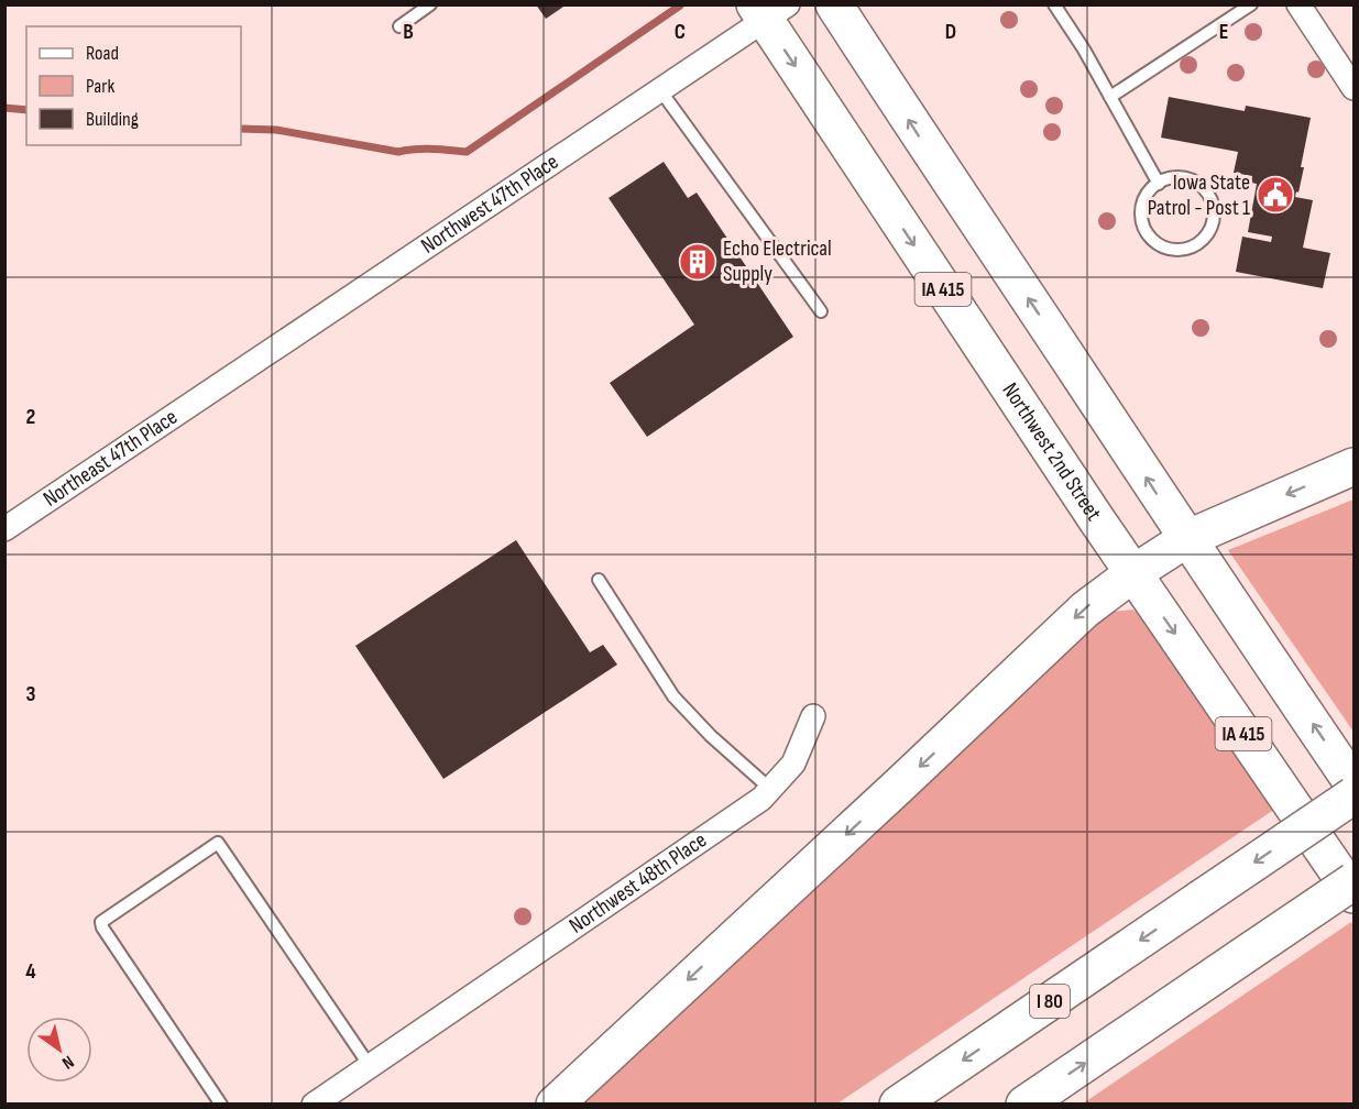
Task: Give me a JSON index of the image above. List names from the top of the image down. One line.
{"streets":{"main road":["IA 415","Northwest 2nd Street","I 80"],"street":["Northwest 47th Place","Northeast 47th Place","Northwest 48th Place"]},"crossings":[["Northwest 47th Place","Northwest 2nd Street"],["Northwest 47th Place","Northeast 47th Place"]],"places":{"public building":["Iowa State Patrol - Post 1"],"building":["Echo Electrical Supply"]},"legend":["Road","Park","Building"],"north":"bottom right","grid":{"columns":["B","C","D","E"],"rows":["2","3","4"]}}
